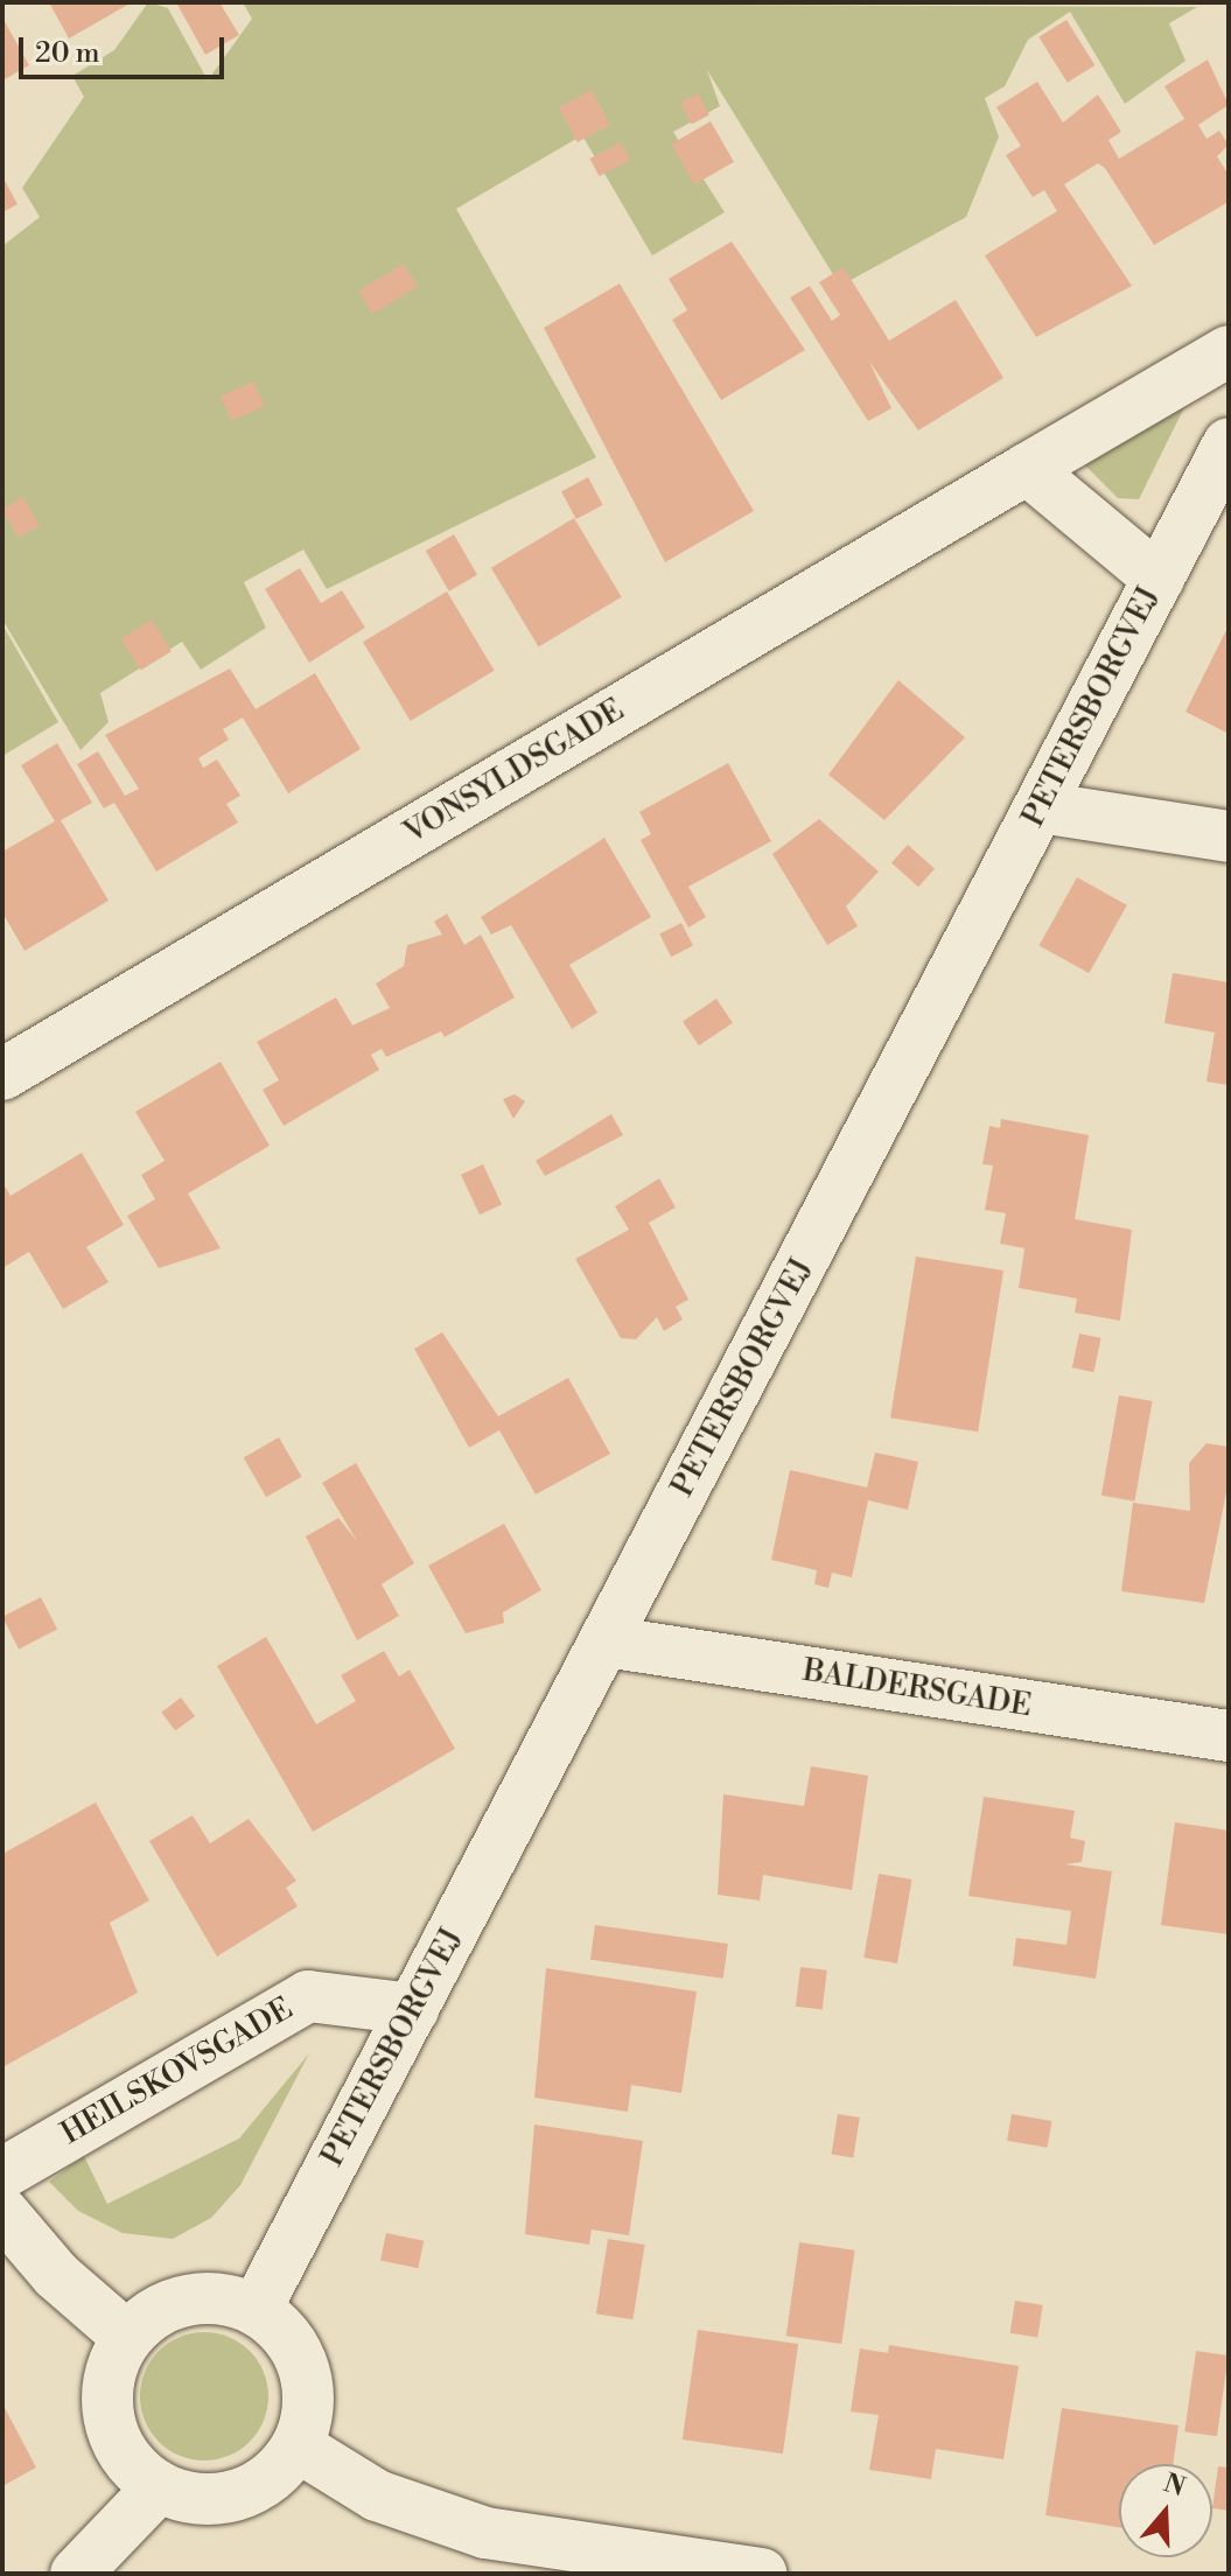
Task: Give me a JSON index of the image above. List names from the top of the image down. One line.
{"streets":{"street":["PETERSBORGVEJ","VONSYLDSGADE","BALDERSGADE","HEILSKOVSGADE"]},"crossings":[["PETERSBORGVEJ","BALDERSGADE"],["PETERSBORGVEJ","HEILSKOVSGADE"]],"scale_bar":"20 m","north":"top"}
